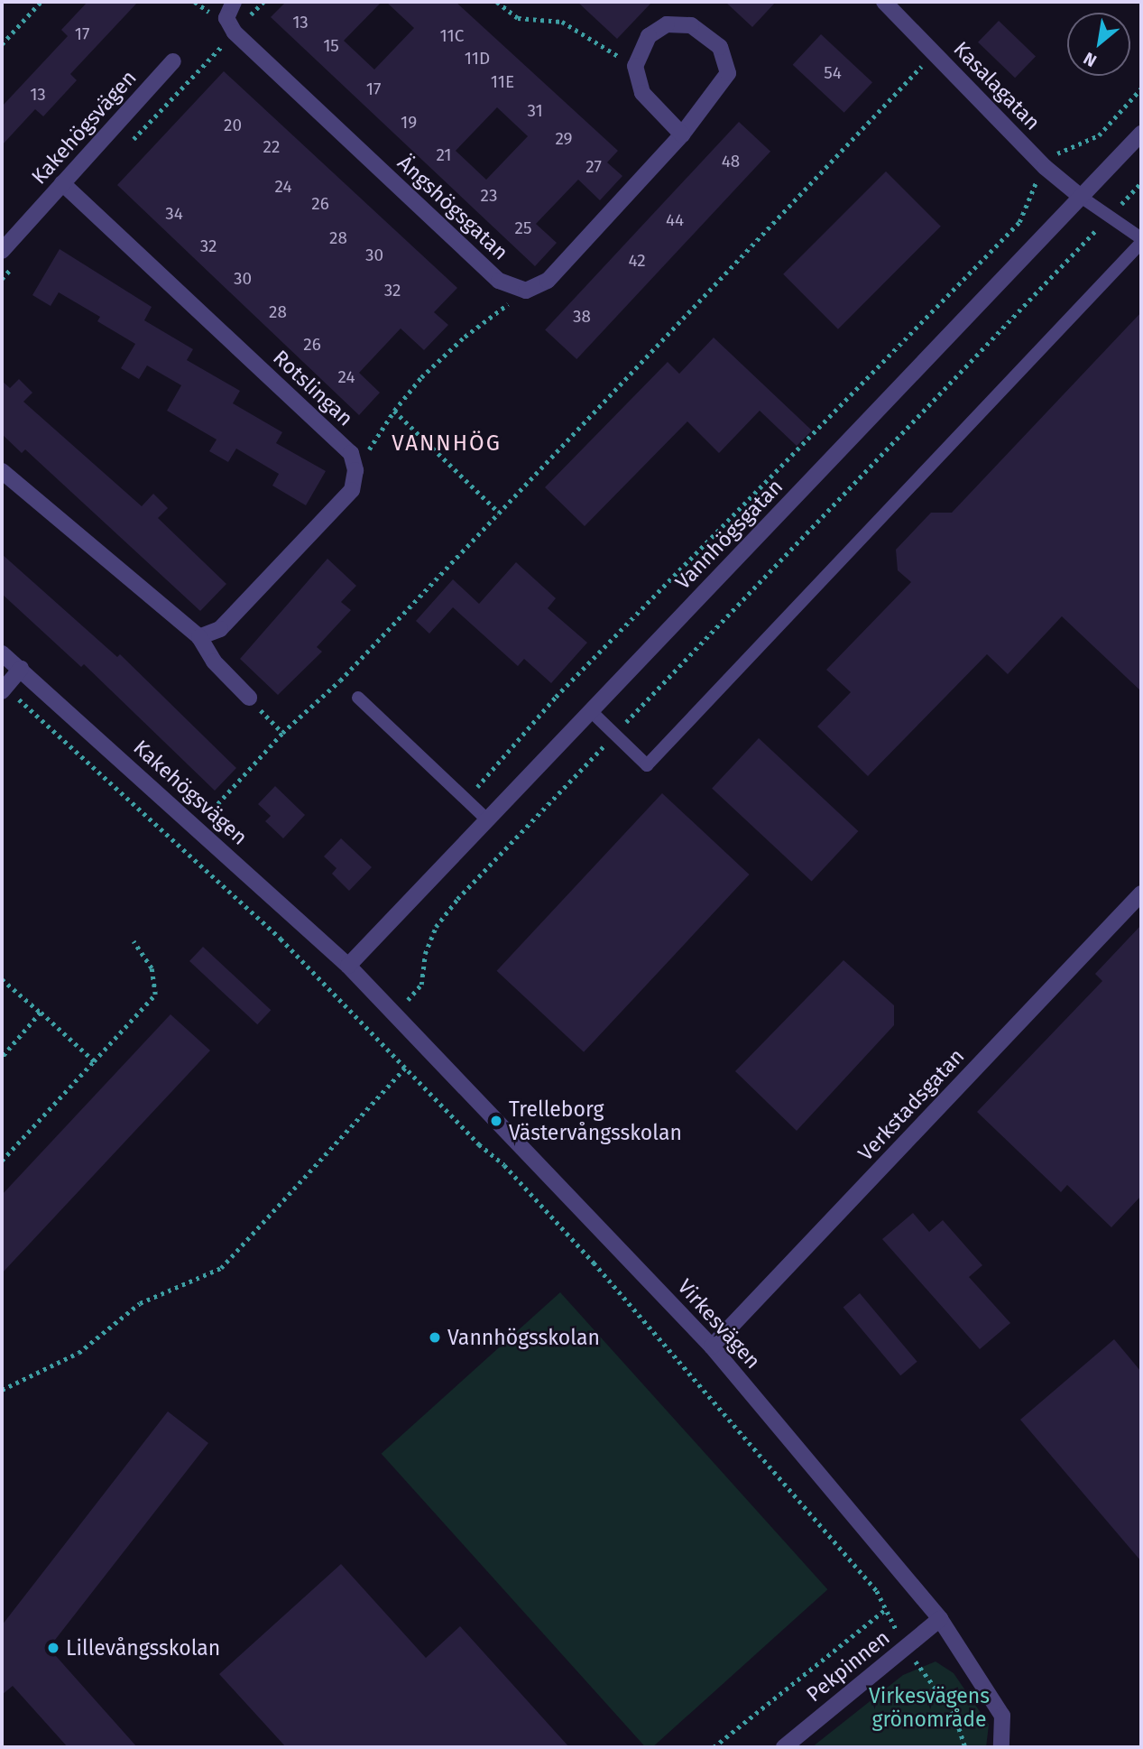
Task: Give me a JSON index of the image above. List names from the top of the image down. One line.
{"streets":{"street":["Kasalagatan","Kakehögsvägen","Ängshögsgatan","Rotslingan","Vannhögsgatan","Verkstadsgatan","Virkesvägen","Pekpinnen"]},"crossings":[["Kasalagatan","Vannhögsgatan"],["Kakehögsvägen","Rotslingan"],["Kakehögsvägen","Vannhögsgatan"],["Kakehögsvägen","Virkesvägen"],["Vannhögsgatan","Virkesvägen"],["Verkstadsgatan","Virkesvägen"],["Virkesvägen","Pekpinnen"]],"districts":["VANNHÖG"],"parks":["Virkesvägens grönområde"],"places":["Trelleborg Västervångsskolan","Vannhögsskolan","Lillevångsskolan"],"house_numbers":["13","17","11C","15","11D","54","11E","17","13","31","19","20","29","22","21","48","27","24","23","26","34","44","25","28","32","30","42","30","32","28","38","26","24"],"north":"bottom left"}
